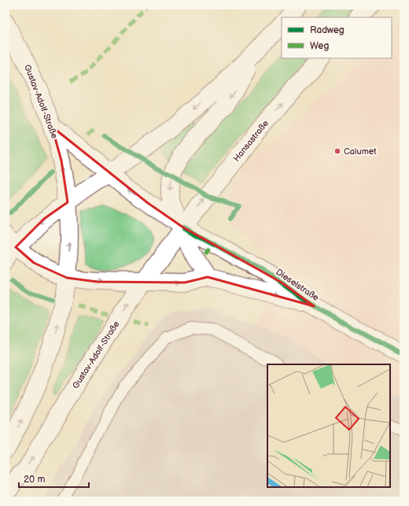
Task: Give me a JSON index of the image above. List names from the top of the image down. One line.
{"streets":{"main road":["Gustav-Adolf-Straße","Hansastraße","Dieselstraße"]},"crossings":[["Gustav-Adolf-Straße","Hansastraße"],["Gustav-Adolf-Straße","Dieselstraße"],["Hansastraße","Dieselstraße"]],"one_way":["Gustav-Adolf-Straße"],"places":["Calumet"],"legend":["Radweg","Weg"],"scale_bar":"20 m"}
